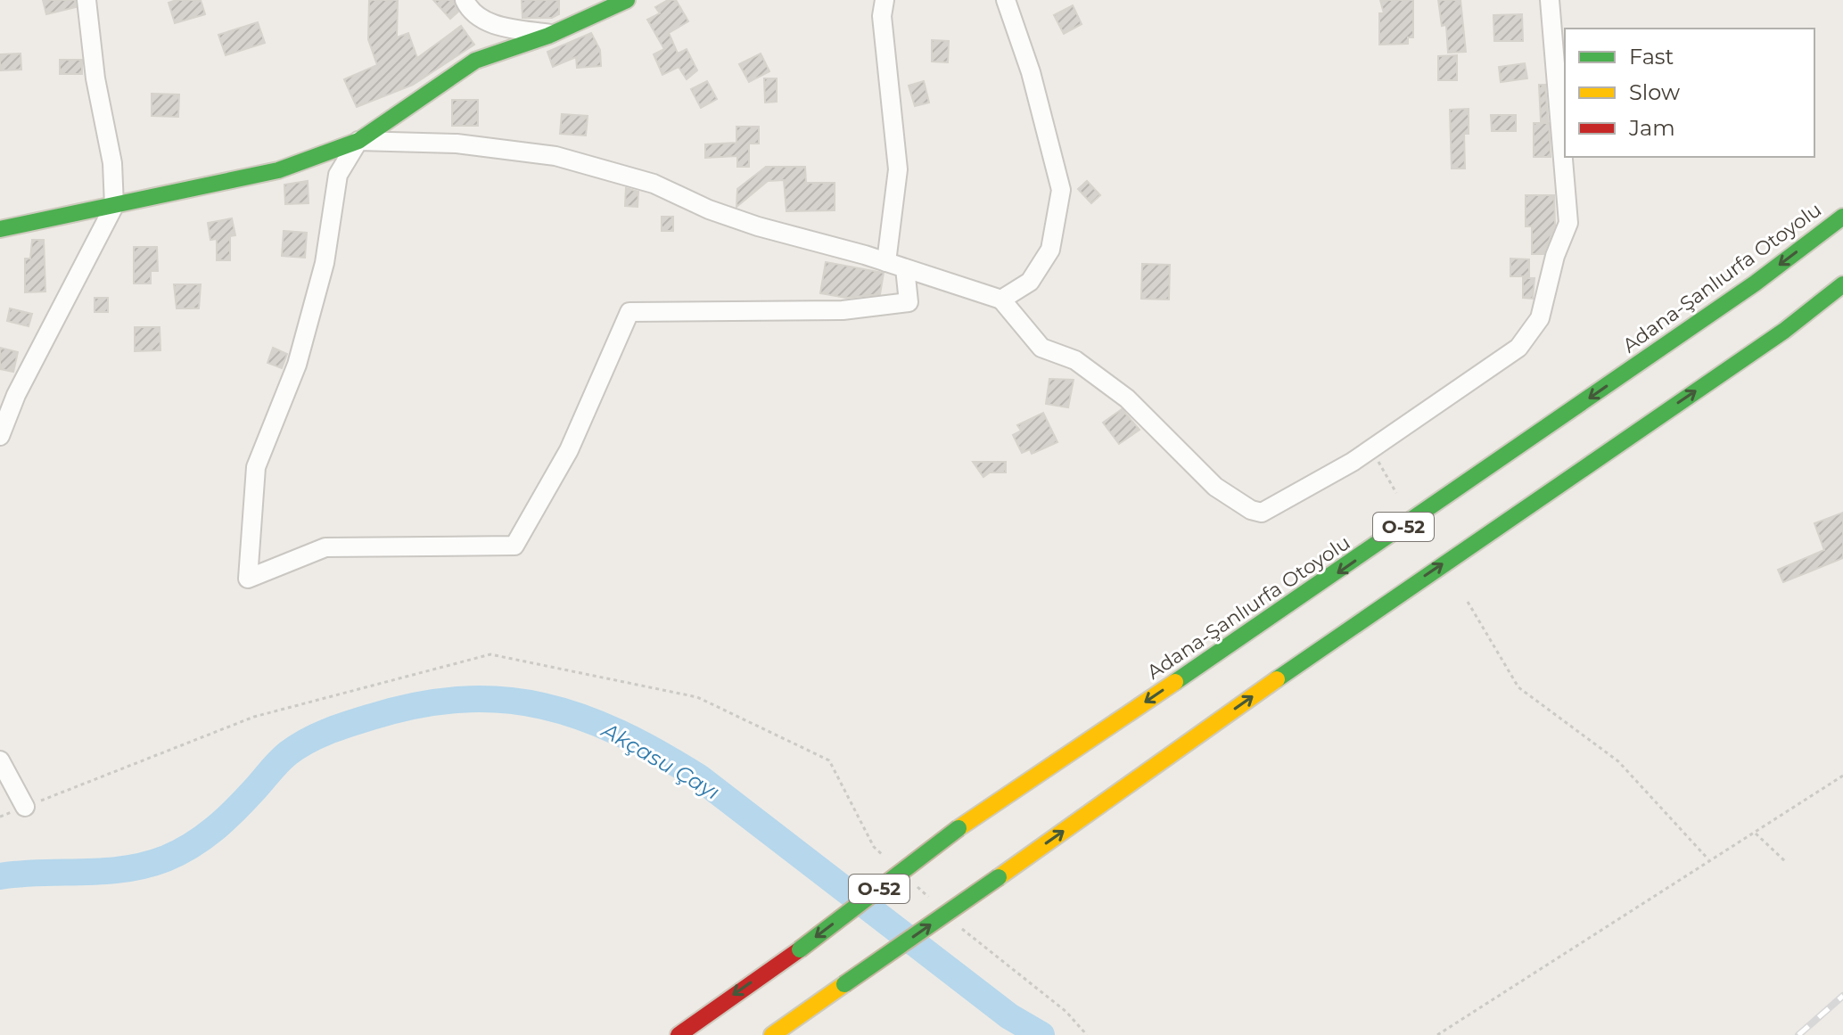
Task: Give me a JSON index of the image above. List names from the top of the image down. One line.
{"streets":{"main road":["Adana-Şanlıurfa Otoyolu","O-52"]},"water":["Akçasu Çayı"],"legend":["Fast","Slow","Jam"]}
